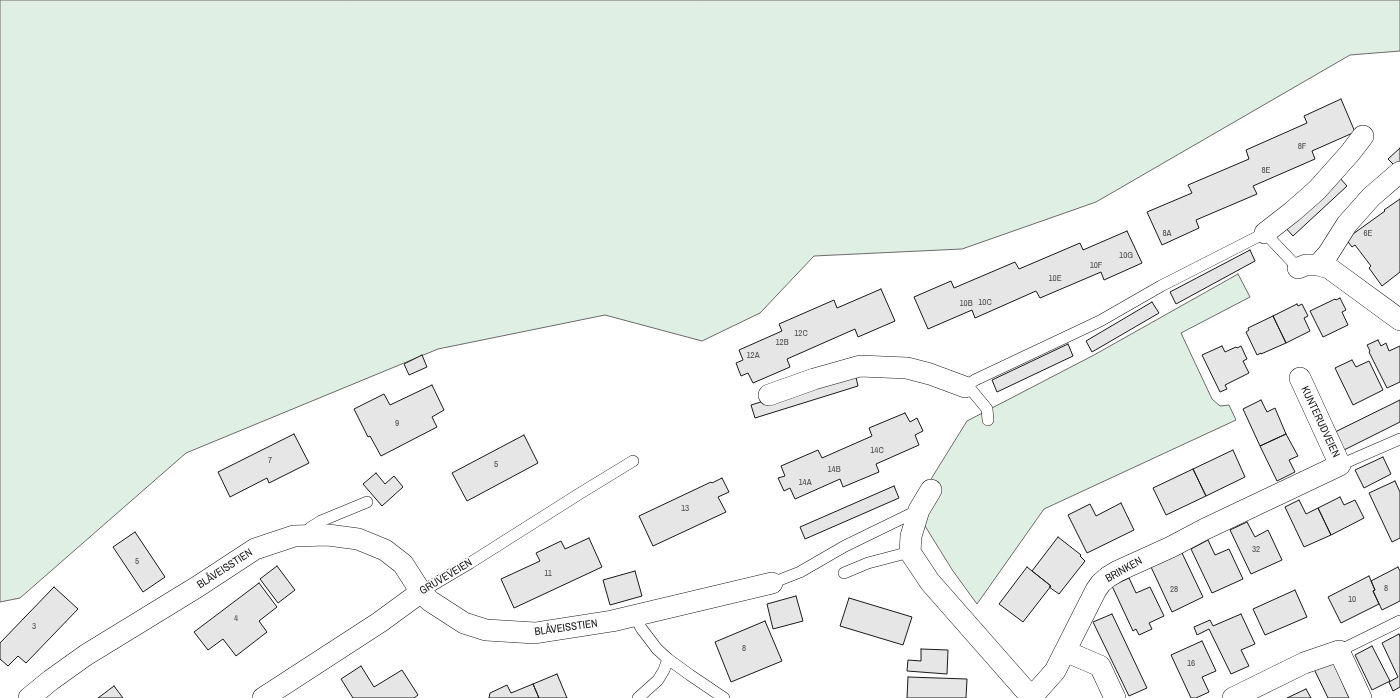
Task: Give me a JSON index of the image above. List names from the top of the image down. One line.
{"streets":{"street":["KUNTERUDVEIEN","BLÅVEISSTIEN","BRINKEN","GRUVEVEIEN"]},"crossings":[["KUNTERUDVEIEN","BRINKEN"],["BLÅVEISSTIEN","GRUVEVEIEN"]],"house_numbers":["8F","8E","8A","6E","10G","10F","10E","10C","10B","12C","12B","12A","9","14C","7","5","14B","14A","13","32","5","11","8","28","10","4","3","8","16"]}
